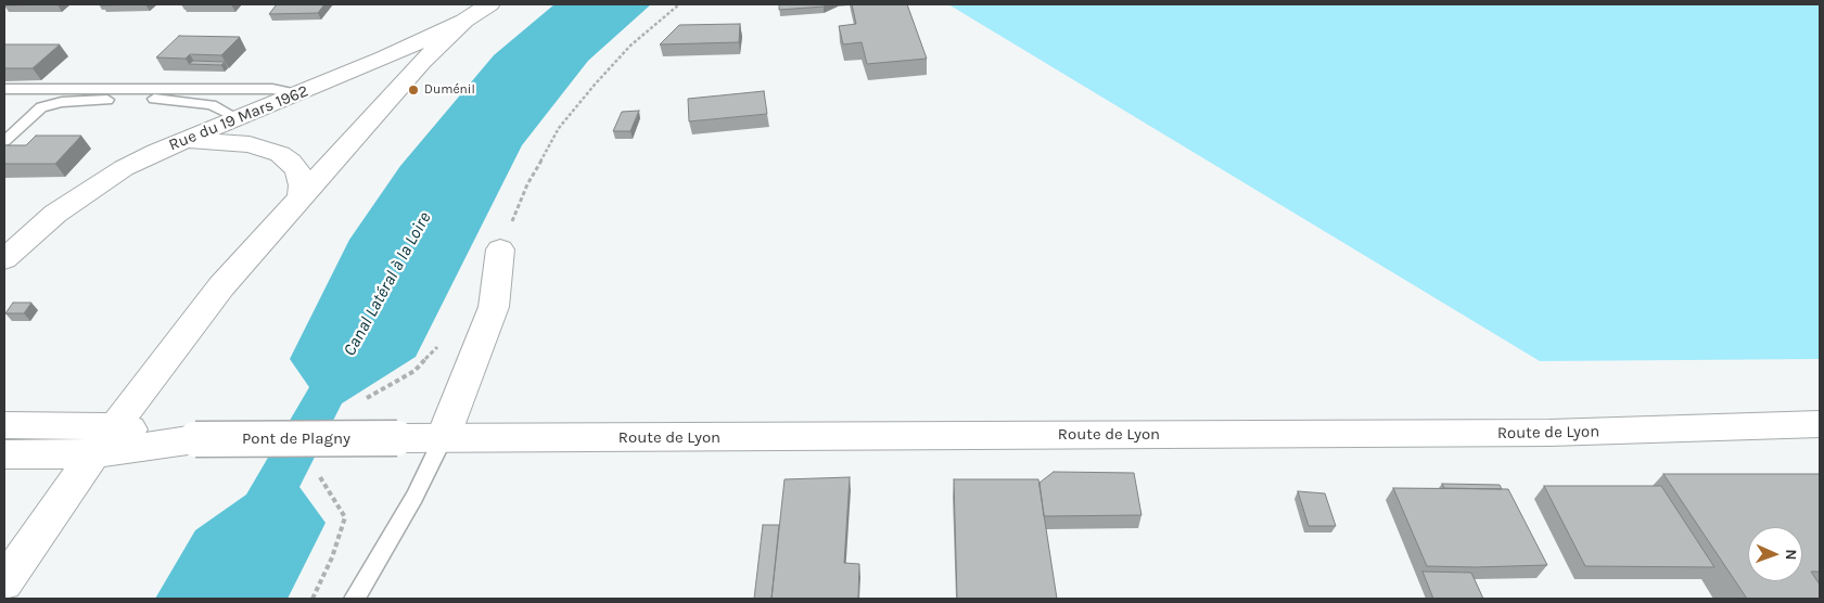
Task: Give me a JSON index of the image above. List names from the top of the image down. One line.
{"streets":{"street":["Rue du 19 Mars 1962","Route de Lyon","Pont de Plagny"]},"crossings":[["Route de Lyon","Pont de Plagny"]],"water":["Canal Latéral à la Loire"],"places":["Duménil"],"north":"right"}
